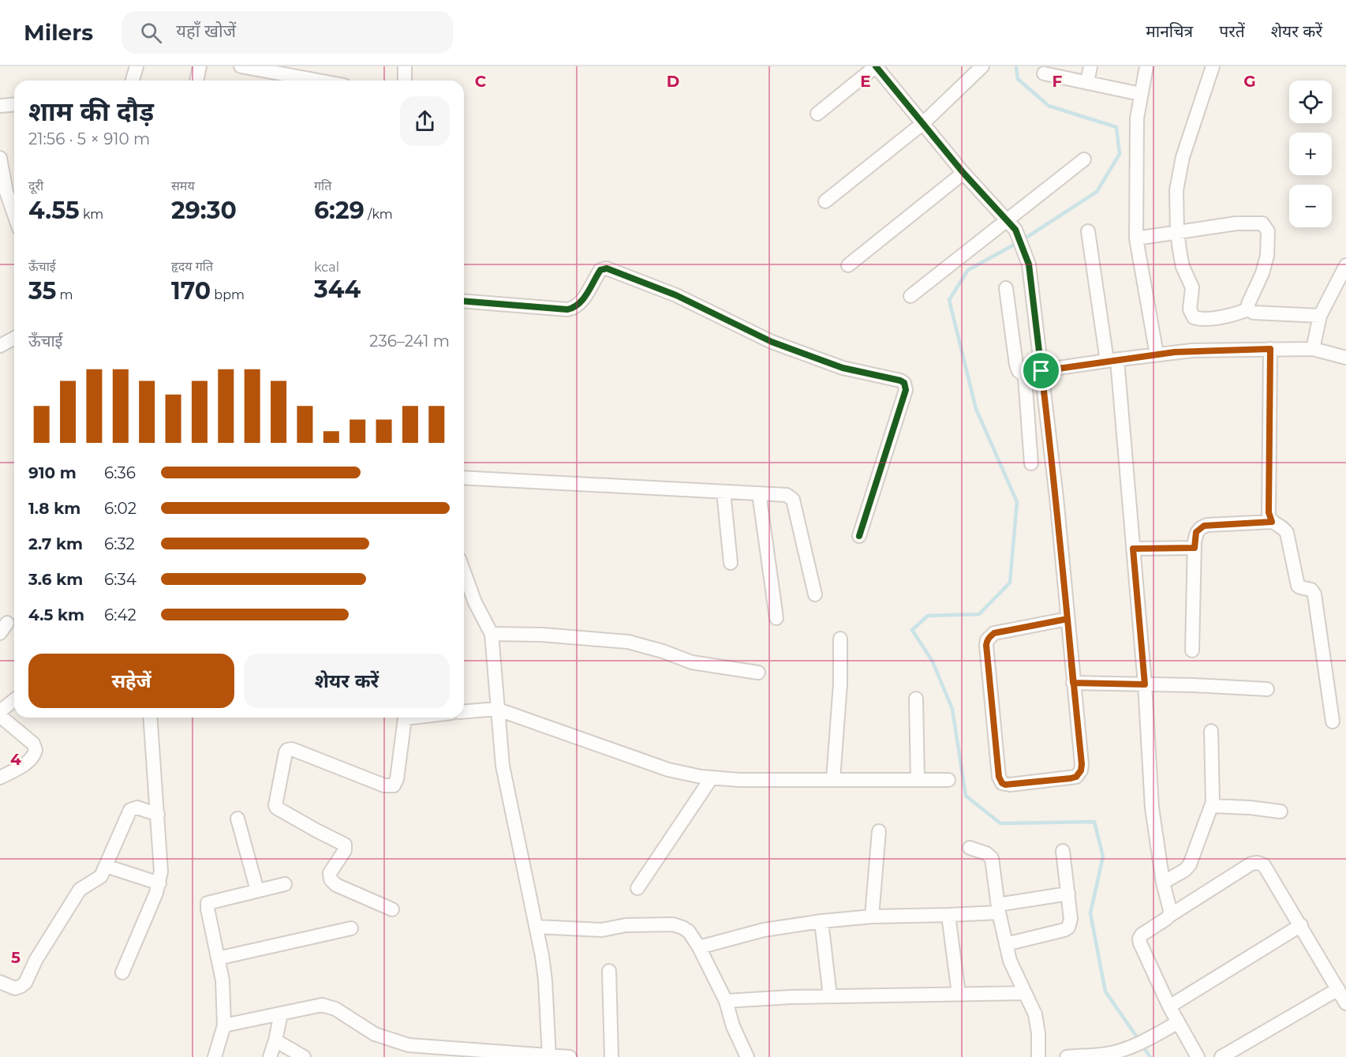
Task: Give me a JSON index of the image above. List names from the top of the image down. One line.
{"page":{"header":"Milers","search":"यहाँ खोजें","nav":["मानचित्र","परतें","शेयर करें"],"map_buttons":["+","−"],"heading":["शाम की दौड़","21:56 · 5 × 910 m"],"stats":[["दूरी","4.55 km"],["समय","29:30"],["गति","6:29 /km"],["ऊँचाई","35 m"],["हृदय गति","170 bpm"],["kcal","344"]],"chart":["ऊँचाई","236–241 m"],"list":[{"name":"910 m","note":"6:36"},{"name":"1.8 km","note":"6:02"},{"name":"2.7 km","note":"6:32"},{"name":"3.6 km","note":"6:34"},{"name":"4.5 km","note":"6:42"}],"buttons":["सहेजें","शेयर करें"]},"grid":{"columns":["C","D","E","F","G"],"rows":["4","5"]}}
